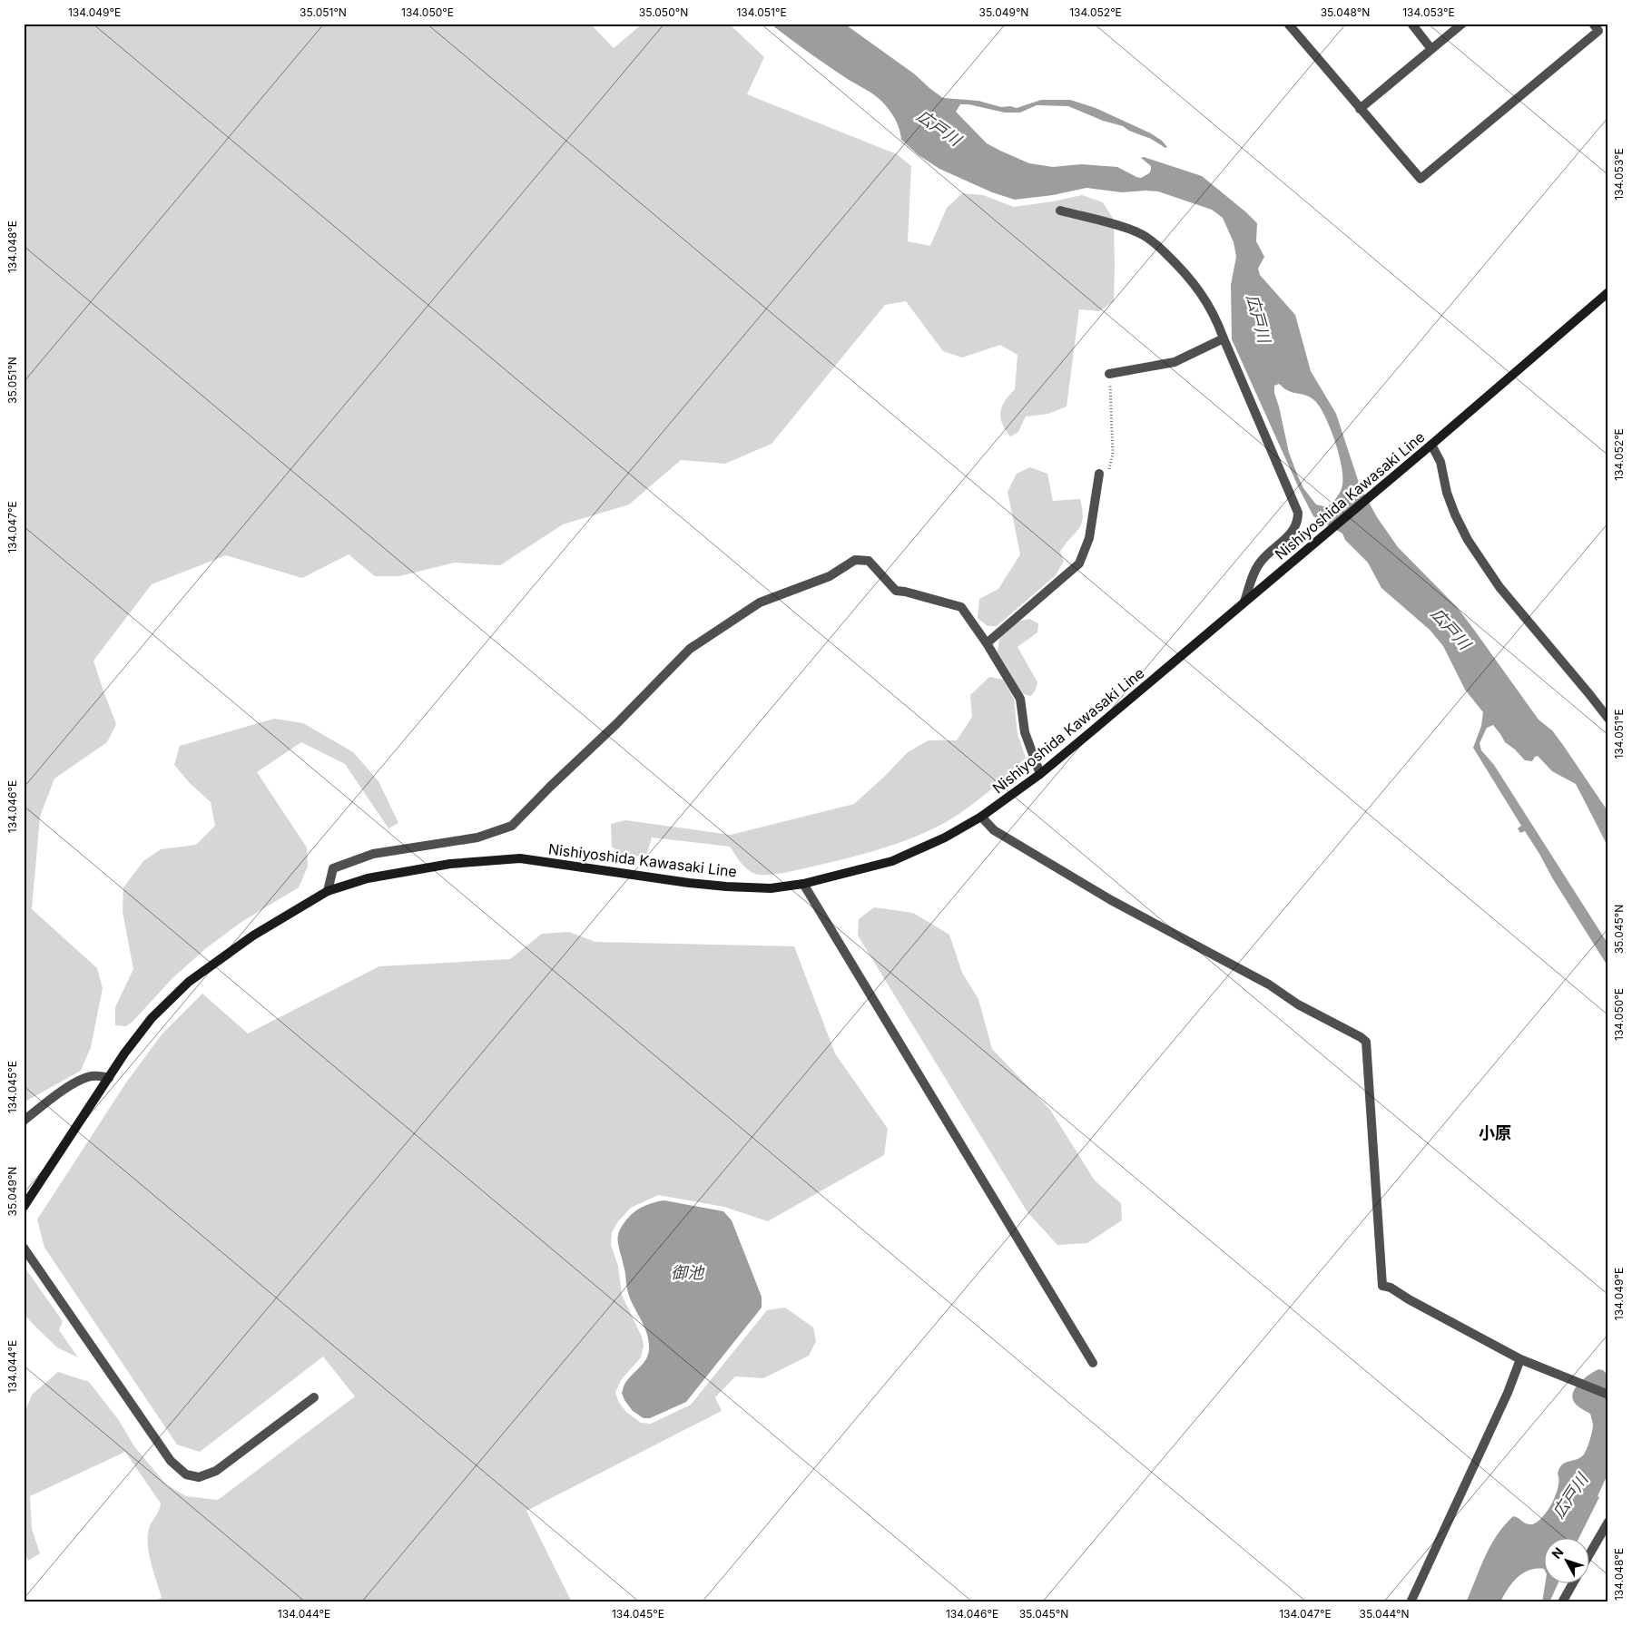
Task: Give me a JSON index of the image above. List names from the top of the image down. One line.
{"streets":{"main road":["Nishiyoshida Kawasaki Line"]},"districts":["小原"],"water":["広戸川","御池"],"north":"top left","coordinates":["134.049°E","35.051°N","134.050°E","35.050°N","134.051°E","35.049°N","134.052°E","35.048°N","134.053°E","134.048°E","134.047°E","134.046°E","35.045°N","134.045°E","134.044°E","35.044°N"]}
